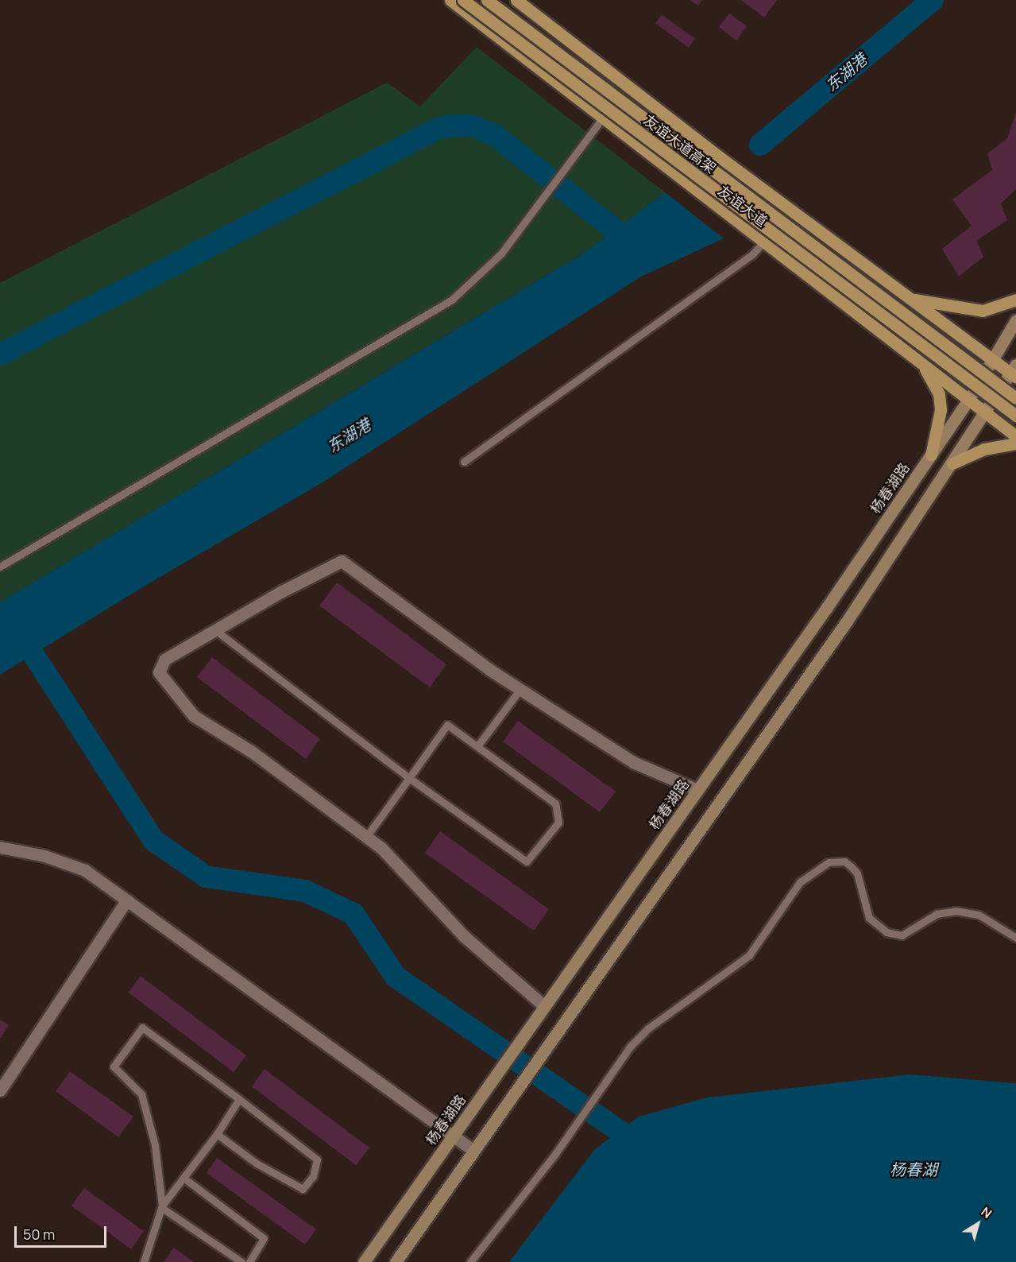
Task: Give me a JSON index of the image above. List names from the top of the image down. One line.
{"streets":{"main road":["友谊大道高架","友谊大道","杨春湖路"]},"crossings":[["友谊大道","杨春湖路"]],"water":["东湖港","杨春湖"],"scale_bar":"50 m","north":"top right"}
